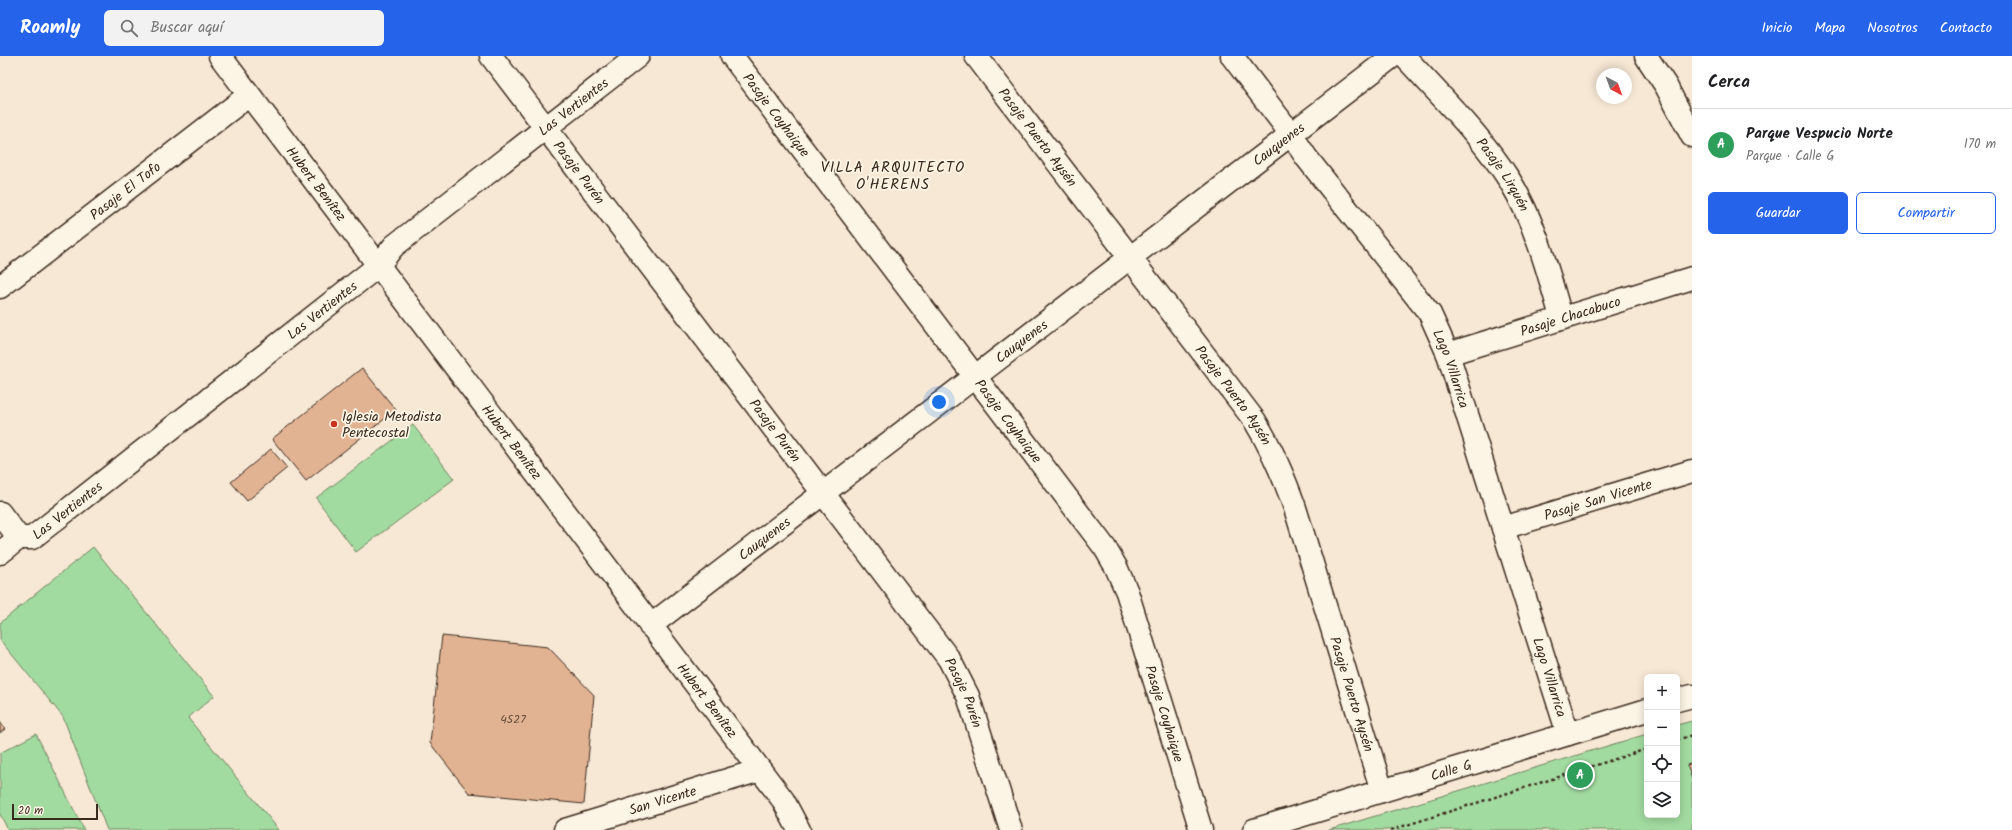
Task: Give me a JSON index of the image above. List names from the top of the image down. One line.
{"streets":{"street":["Las Vertientes","Pasaje Coyhaique","Pasaje Puerto Aysén","Cauquenes","Pasaje Purén","Pasaje Lirquén","Hubert Benítez","Pasaje El Tofo","Pasaje Chacabuco","Lago Villarrica","Pasaje San Vicente","Calle G","San Vicente"]},"crossings":[["Las Vertientes","Pasaje Purén"],["Las Vertientes","Hubert Benítez"],["Pasaje Coyhaique","Cauquenes"],["Pasaje Puerto Aysén","Cauquenes"],["Pasaje Puerto Aysén","Calle G"],["Cauquenes","Pasaje Purén"],["Cauquenes","Hubert Benítez"],["Cauquenes","Lago Villarrica"],["Pasaje Lirquén","Pasaje Chacabuco"],["Hubert Benítez","Pasaje El Tofo"],["Hubert Benítez","San Vicente"],["Pasaje Chacabuco","Lago Villarrica"],["Lago Villarrica","Pasaje San Vicente"],["Lago Villarrica","Calle G"]],"districts":["VILLA ARQUITECTO O'HERENS"],"places":["Iglesia Metodista Pentecostal"],"house_numbers":["4527"],"scale_bar":"20 m","north":"bottom right","page":{"header":"Roamly","search":"Buscar aquí","nav":["Inicio","Mapa","Nosotros","Contacto"],"heading":"Cerca","list":[{"mark":"A","name":"Parque Vespucio Norte","note":"Parque · Calle G","value":"170 m"}],"buttons":["Guardar","Compartir"],"map_buttons":["+","−"],"pins":"A","scale":"20 m"}}
